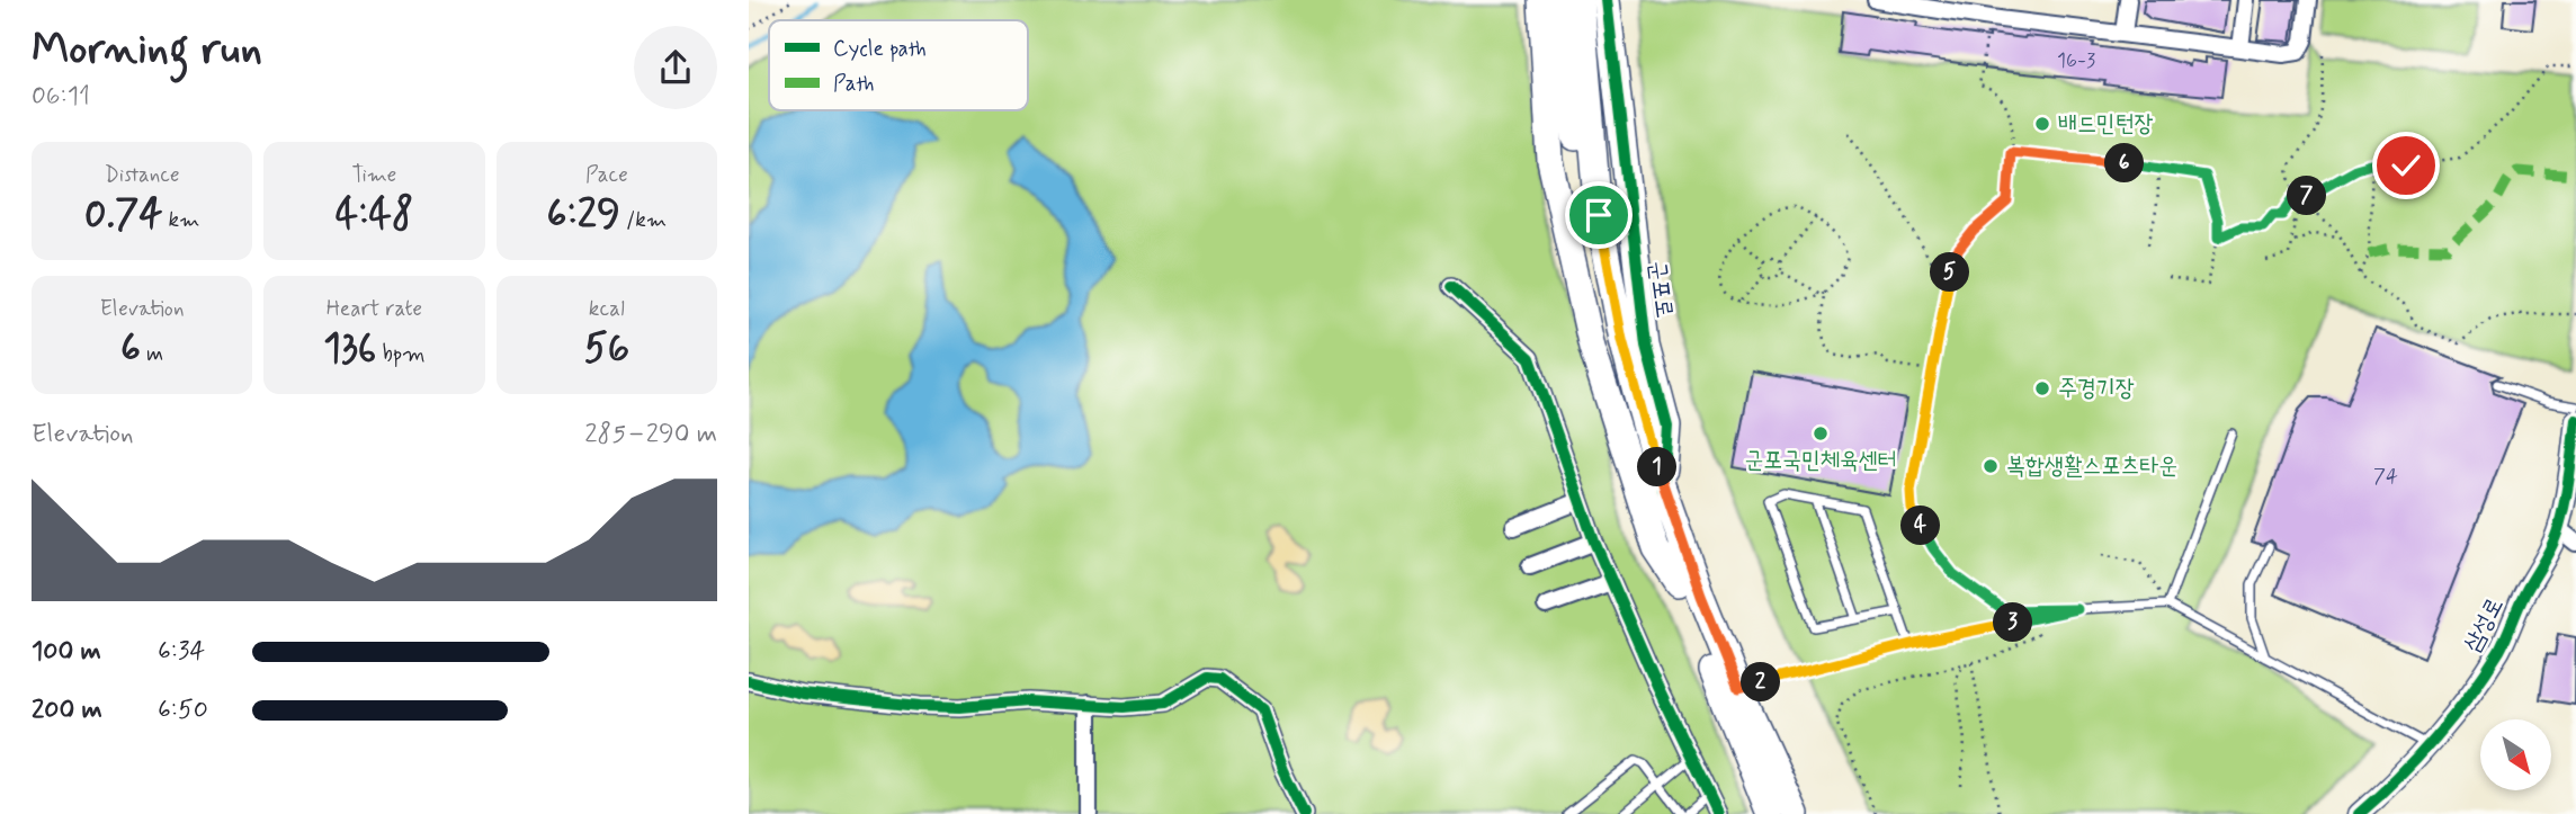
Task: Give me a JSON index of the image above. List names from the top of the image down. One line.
{"streets":{"main road":["군포로"],"street":["삼성로"]},"places":["배드민턴장","주경기장","군포국민체육센터","복합생활스포츠타운"],"house_numbers":["16-3","74"],"legend":["Cycle path","Path"],"north":"bottom right","page":{"heading":["Morning run","06:11"],"stats":[["Distance","0.74 km"],["Time","4:48"],["Pace","6:29 /km"],["Elevation","6 m"],["Heart rate","136 bpm"],["kcal","56"]],"pins":["6","7","5","1","4","3","2"],"chart":["Elevation","285–290 m"],"list":[{"name":"100 m","note":"6:34"},{"name":"200 m","note":"6:50"}]}}
